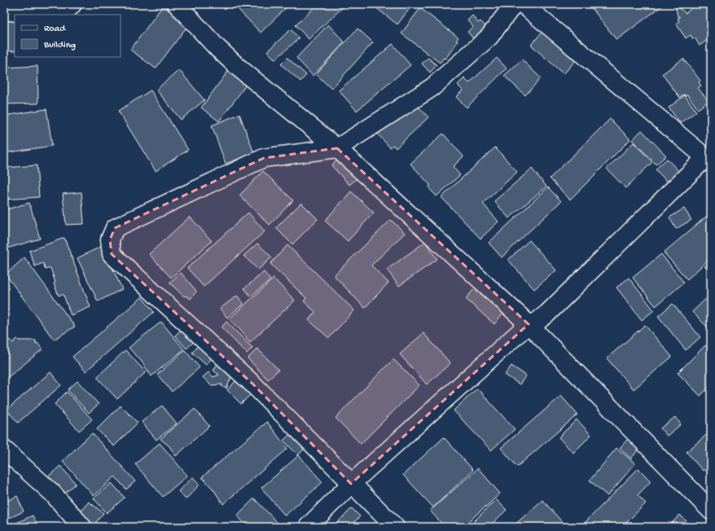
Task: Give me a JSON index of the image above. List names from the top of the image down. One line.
{"legend":["Road","Building"]}
